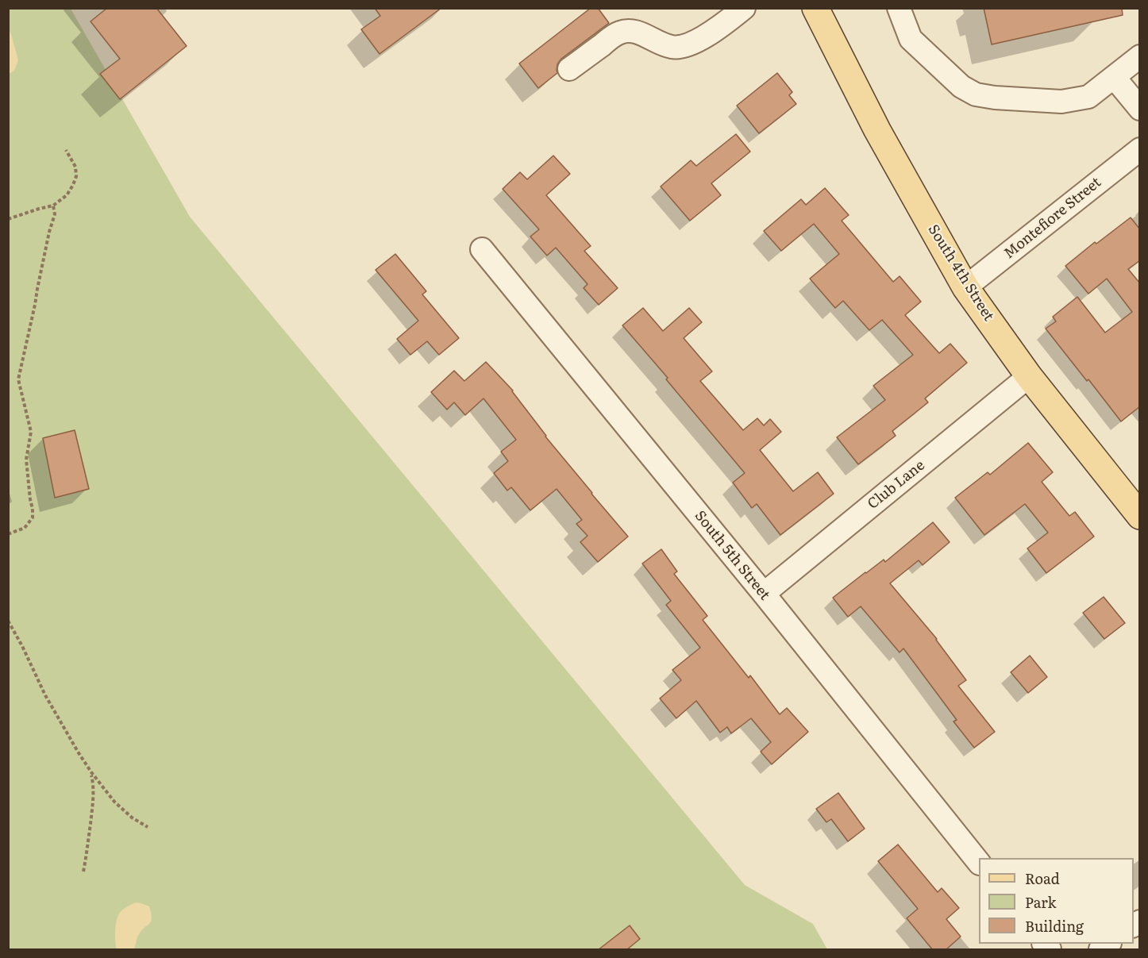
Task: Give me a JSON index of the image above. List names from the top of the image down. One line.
{"streets":{"main road":["South 4th Street"],"street":["Montefiore Street","Club Lane","South 5th Street"]},"crossings":[["Montefiore Street","South 4th Street"],["South 4th Street","Club Lane"],["Club Lane","South 5th Street"]],"legend":["Road","Park","Building"]}
